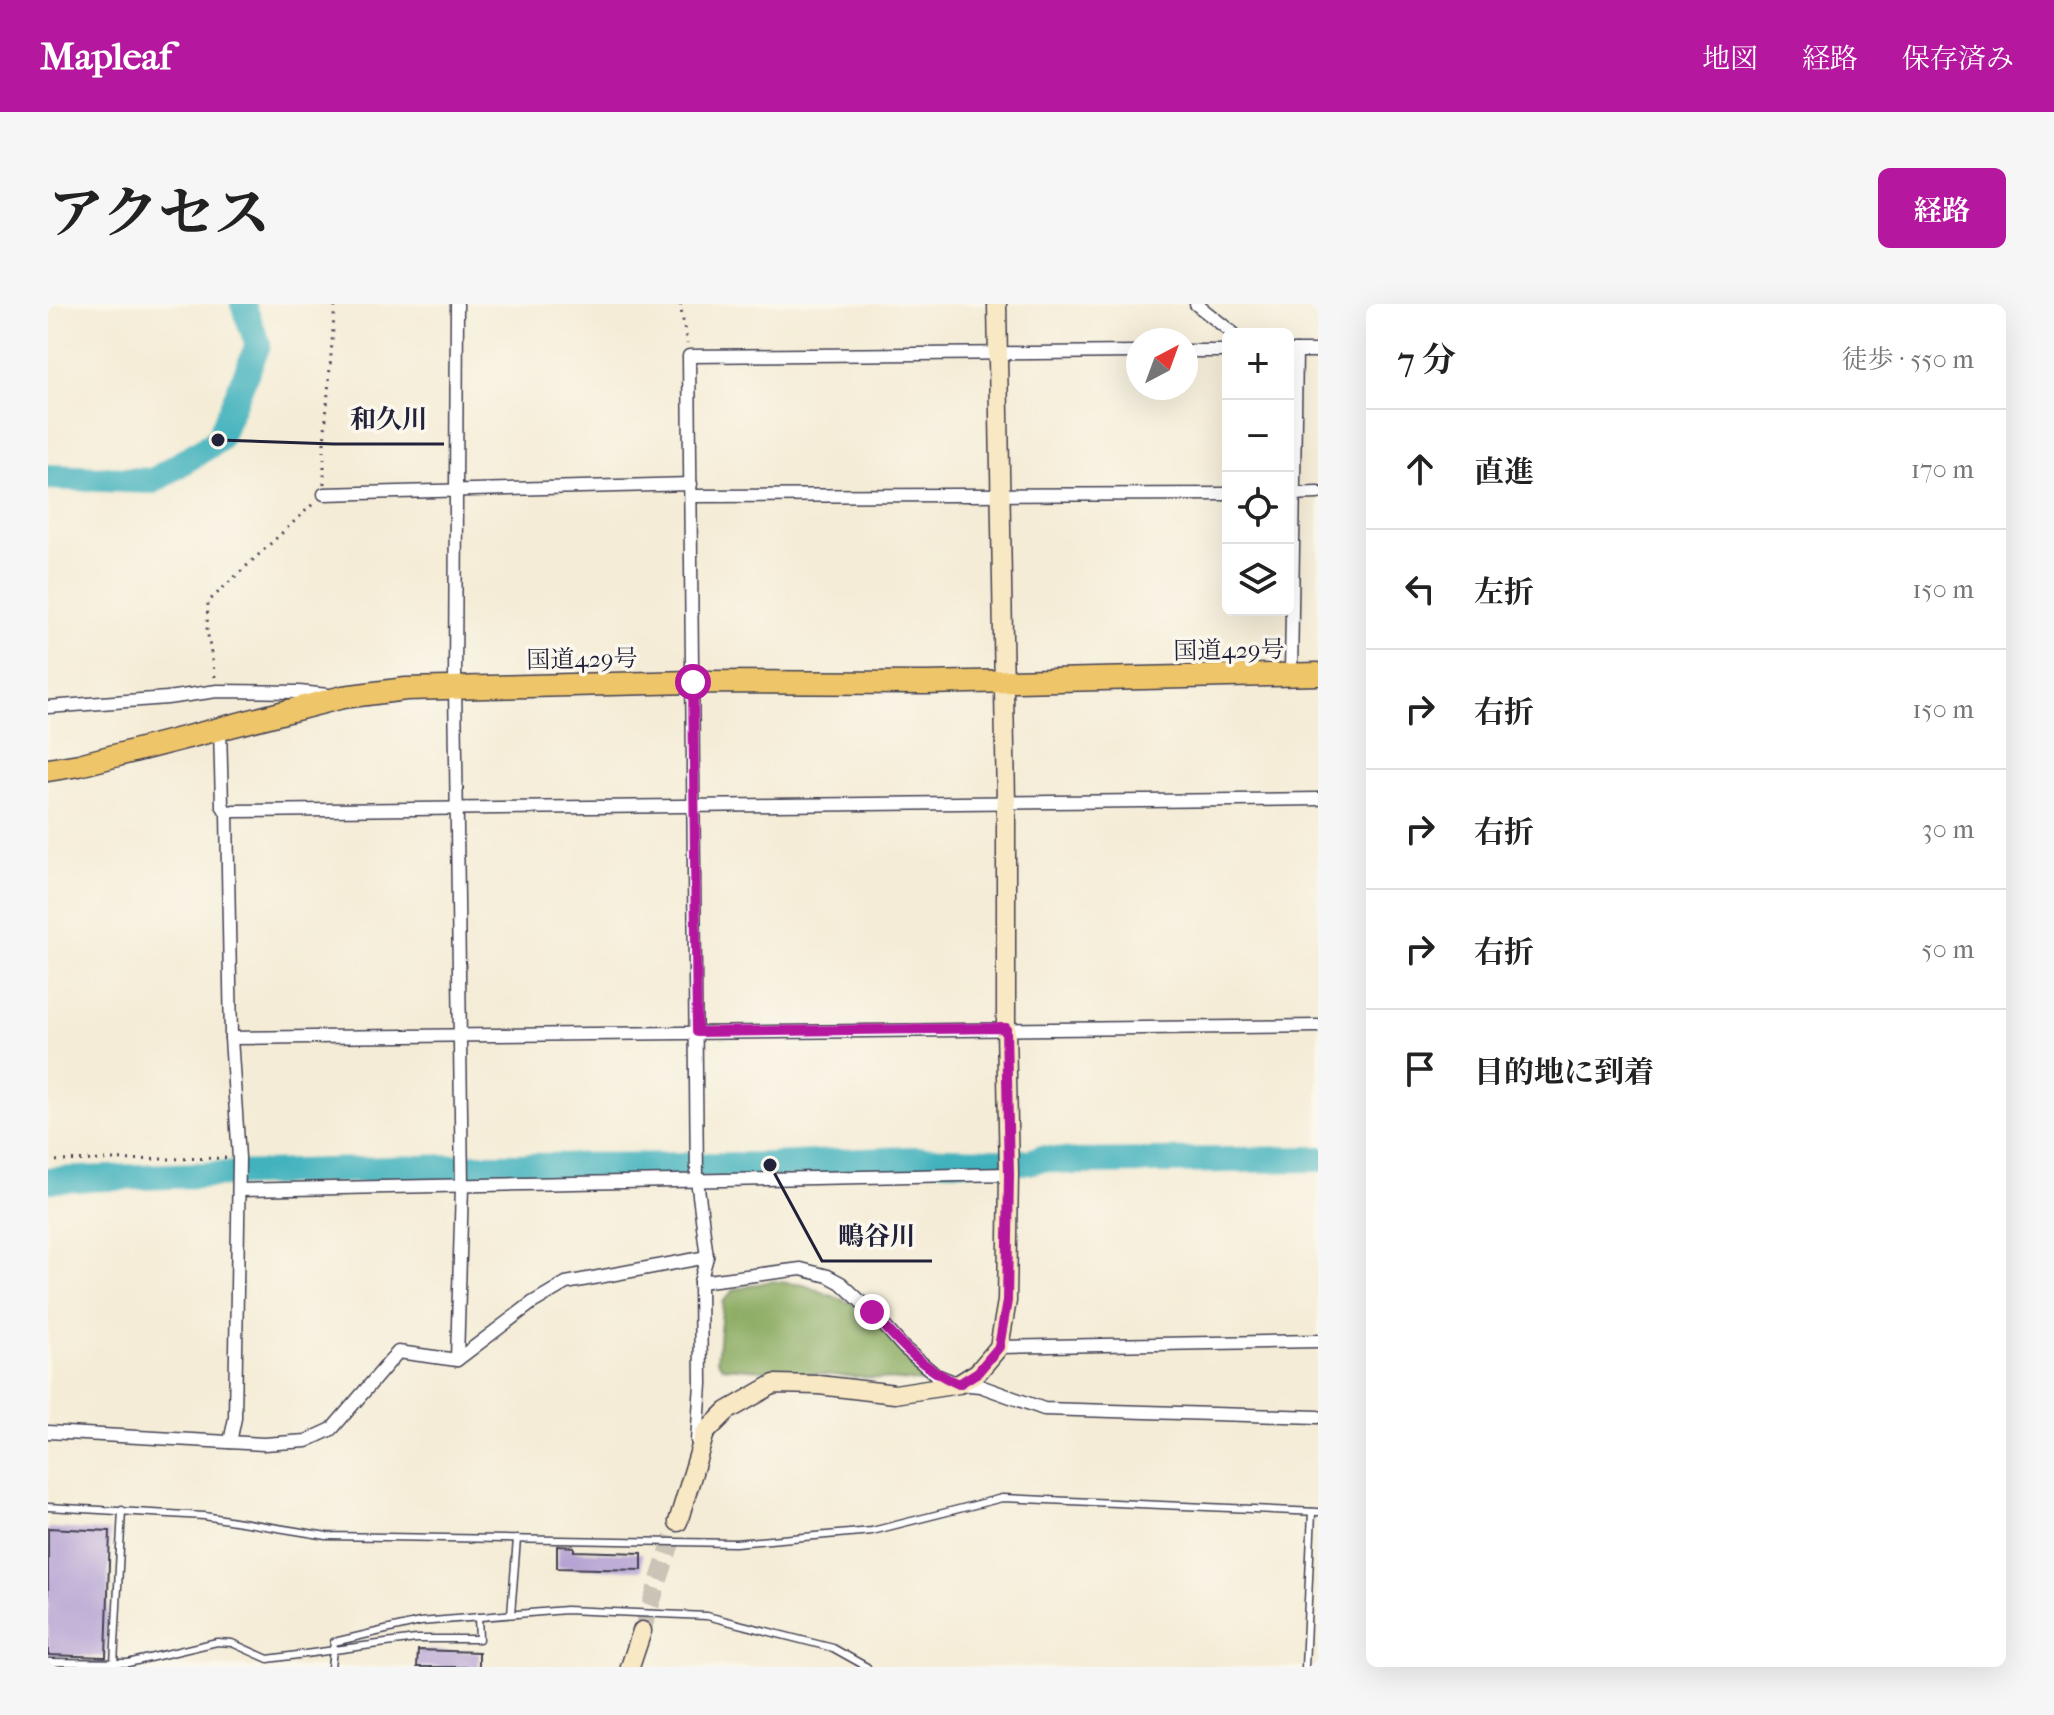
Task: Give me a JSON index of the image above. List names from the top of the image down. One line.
{"streets":{"highway":["国道429号"]},"places":["和久川","鴫谷川"],"north":"top right","page":{"header":"Mapleaf","nav":["地図","経路","保存済み"],"title":"アクセス","buttons":"経路","heading":["7 分","徒歩 · 550 m"],"map_buttons":["+","−"],"list":[["直進","170 m"],["左折","150 m"],["右折","150 m"],["右折","30 m"],["右折","50 m"],"目的地に到着"]}}
